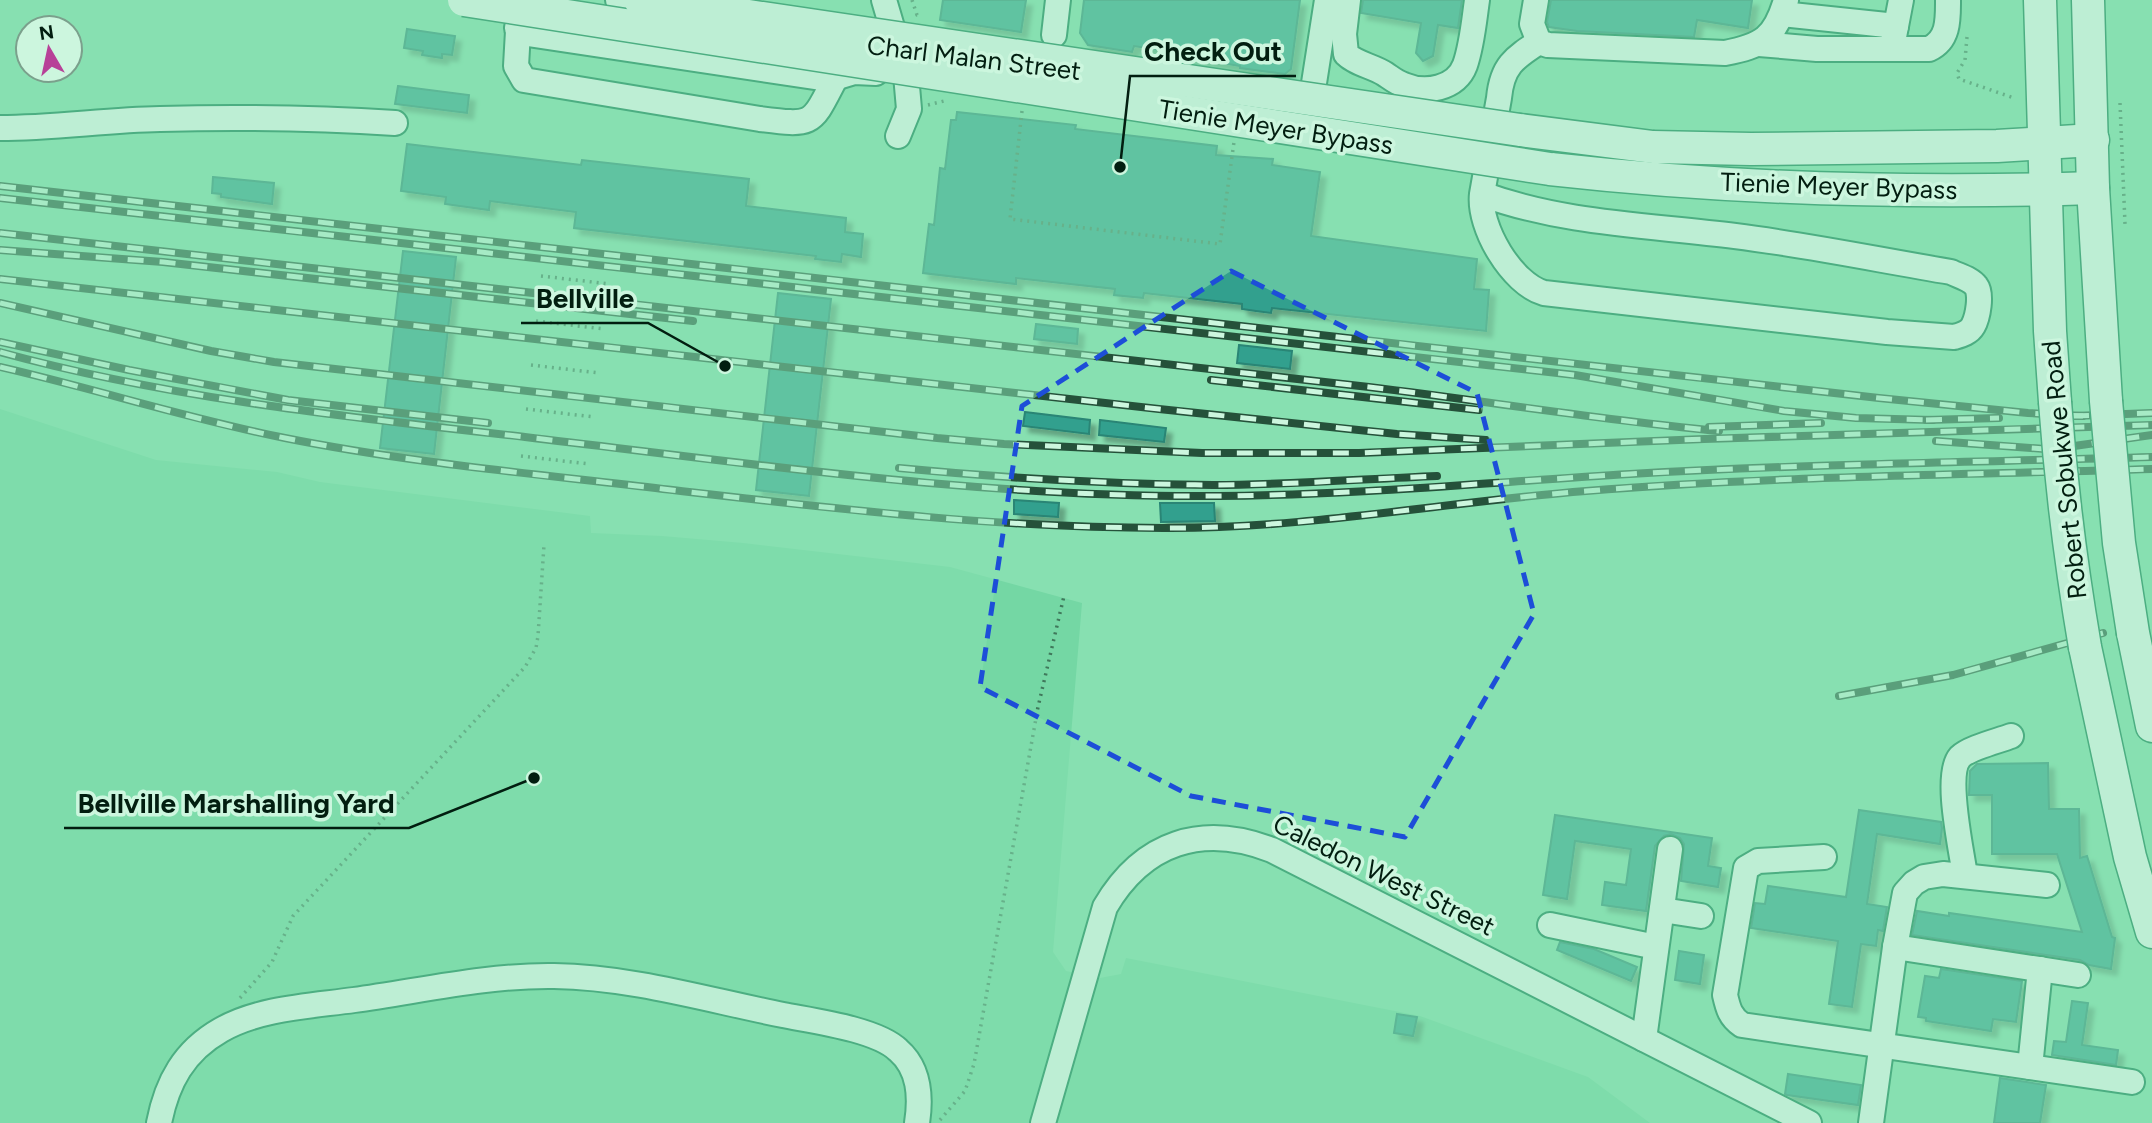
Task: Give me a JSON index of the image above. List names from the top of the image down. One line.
{"streets":{"main road":["Tienie Meyer Bypass","Robert Sobukwe Road"],"street":["Charl Malan Street","Caledon West Street"]},"crossings":[["Tienie Meyer Bypass","Robert Sobukwe Road"]],"places":["Check Out","Bellville","Bellville Marshalling Yard"],"north":"top"}
